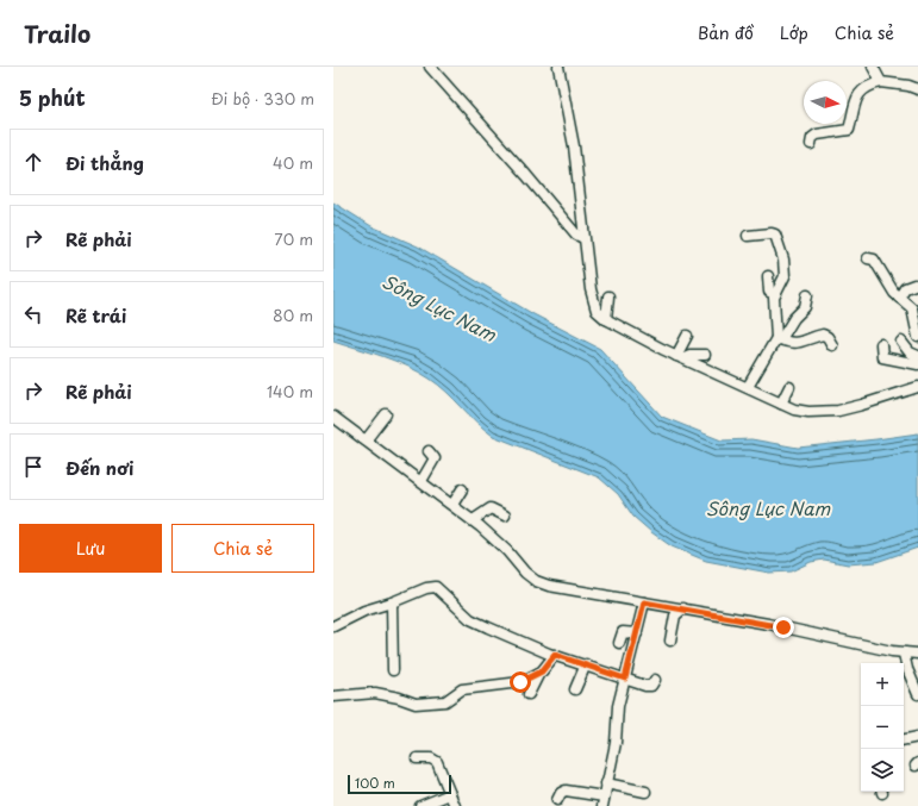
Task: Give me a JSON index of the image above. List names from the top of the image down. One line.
{"water":["Sông Lục Nam"],"scale_bar":"100 m","north":"right","page":{"header":"Trailo","nav":["Bản đồ","Lớp","Chia sẻ"],"heading":["5 phút","Đi bộ · 330 m"],"list":[["Đi thẳng","40 m"],["Rẽ phải","70 m"],["Rẽ trái","80 m"],["Rẽ phải","140 m"],"Đến nơi"],"buttons":["Lưu","Chia sẻ"],"map_buttons":["+","−"],"scale":"100 m"}}
